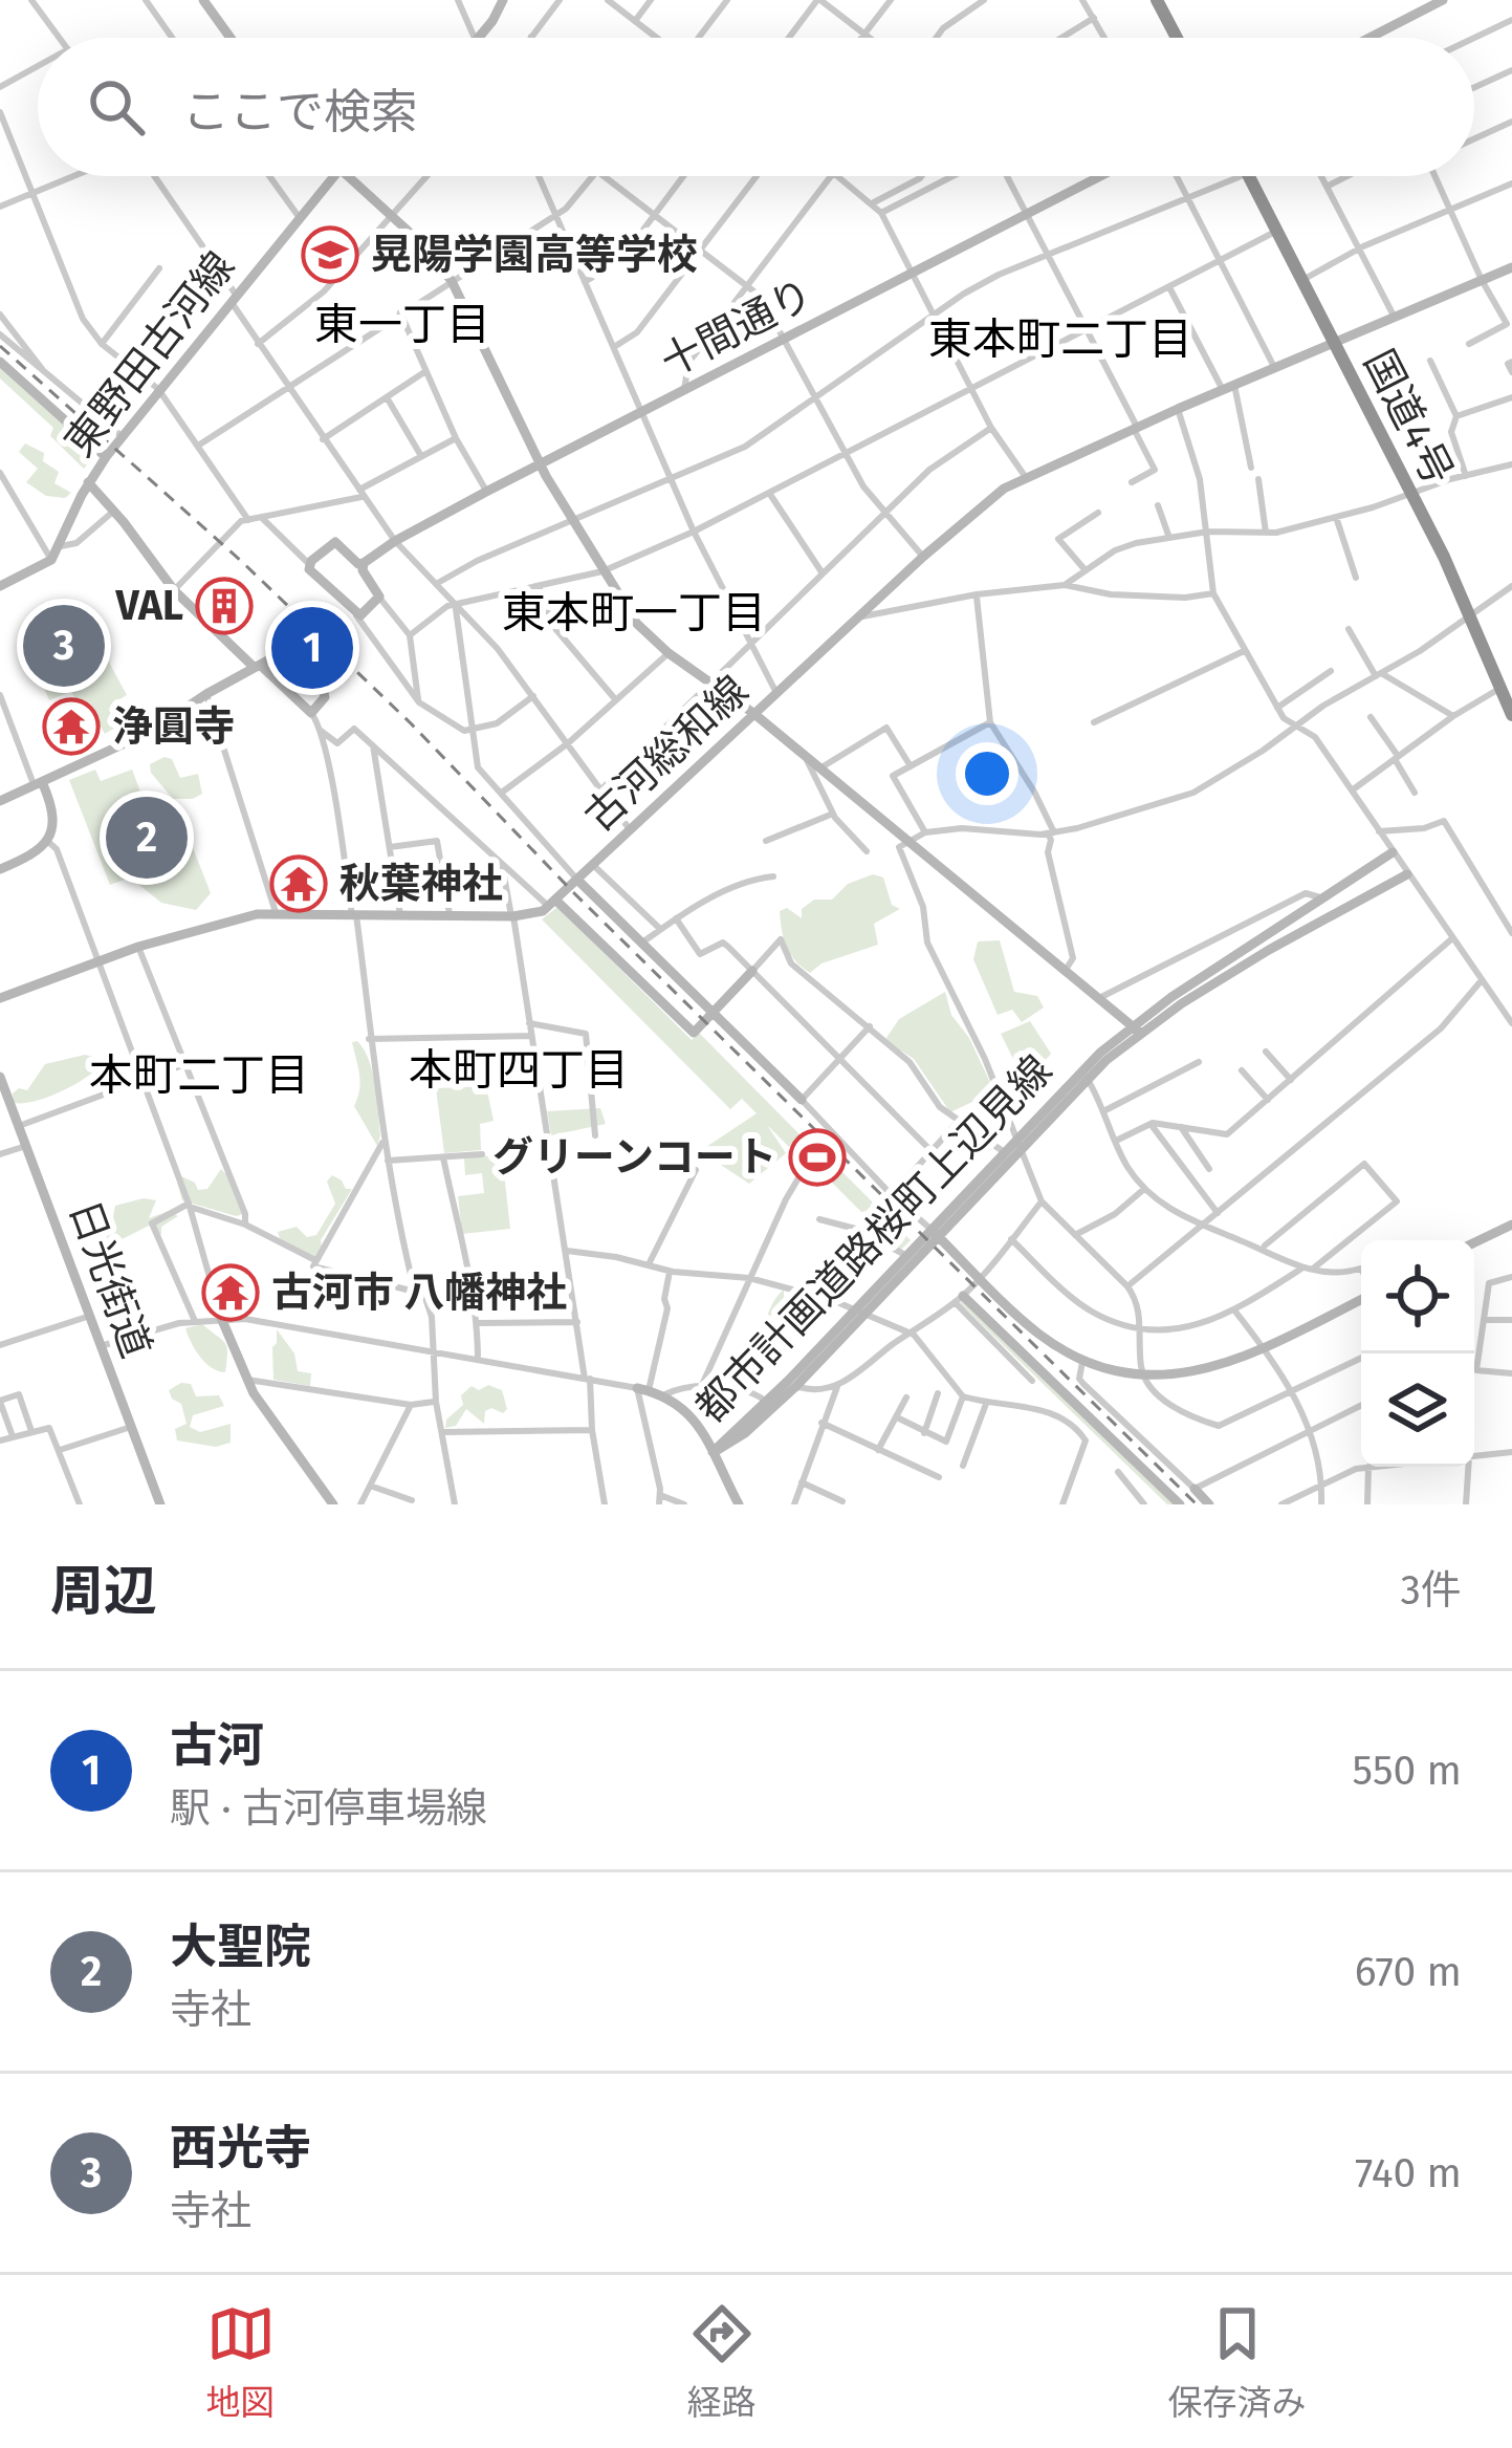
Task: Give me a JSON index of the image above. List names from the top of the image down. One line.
{"streets":{"highway":["国道4号"],"street":["十間通り","東野田古河線","古河総和線","都市計画道路桜町上辺見線","日光街道"]},"crossings":[["国道4号","古河総和線"]],"districts":["東一丁目","東本町二丁目","東本町一丁目","本町四丁目","本町二丁目"],"places":{"school or university":["晃陽学園高等学校"],"building":["VAL"],"temple":["浄圓寺","秋葉神社","古河市 八幡神社"],"sports":["グリーンコート"]},"page":{"search":"ここで検索","pins":["3","1","2"],"heading":["周辺","3件"],"list":[{"mark":"1","name":"古河","note":"駅 · 古河停車場線","value":"550 m"},{"mark":"2","name":"大聖院","note":"寺社","value":"670 m"},{"mark":"3","name":"西光寺","note":"寺社","value":"740 m"}],"nav":["地図","経路","保存済み"]}}
